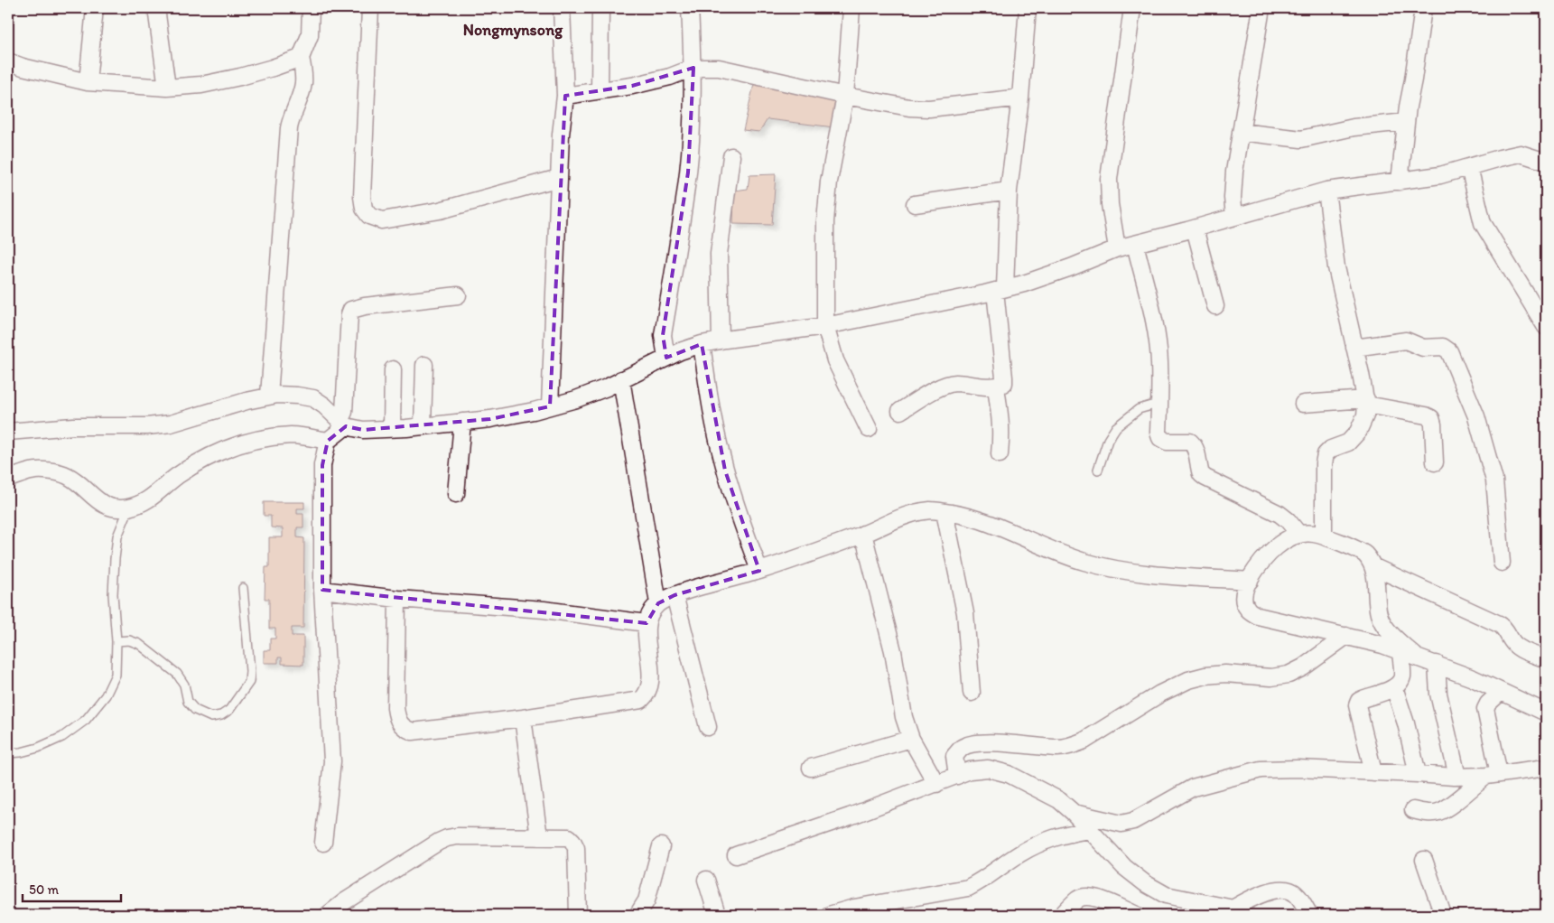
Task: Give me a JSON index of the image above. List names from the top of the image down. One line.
{"districts":["Nongmynsong"],"scale_bar":"50 m"}
